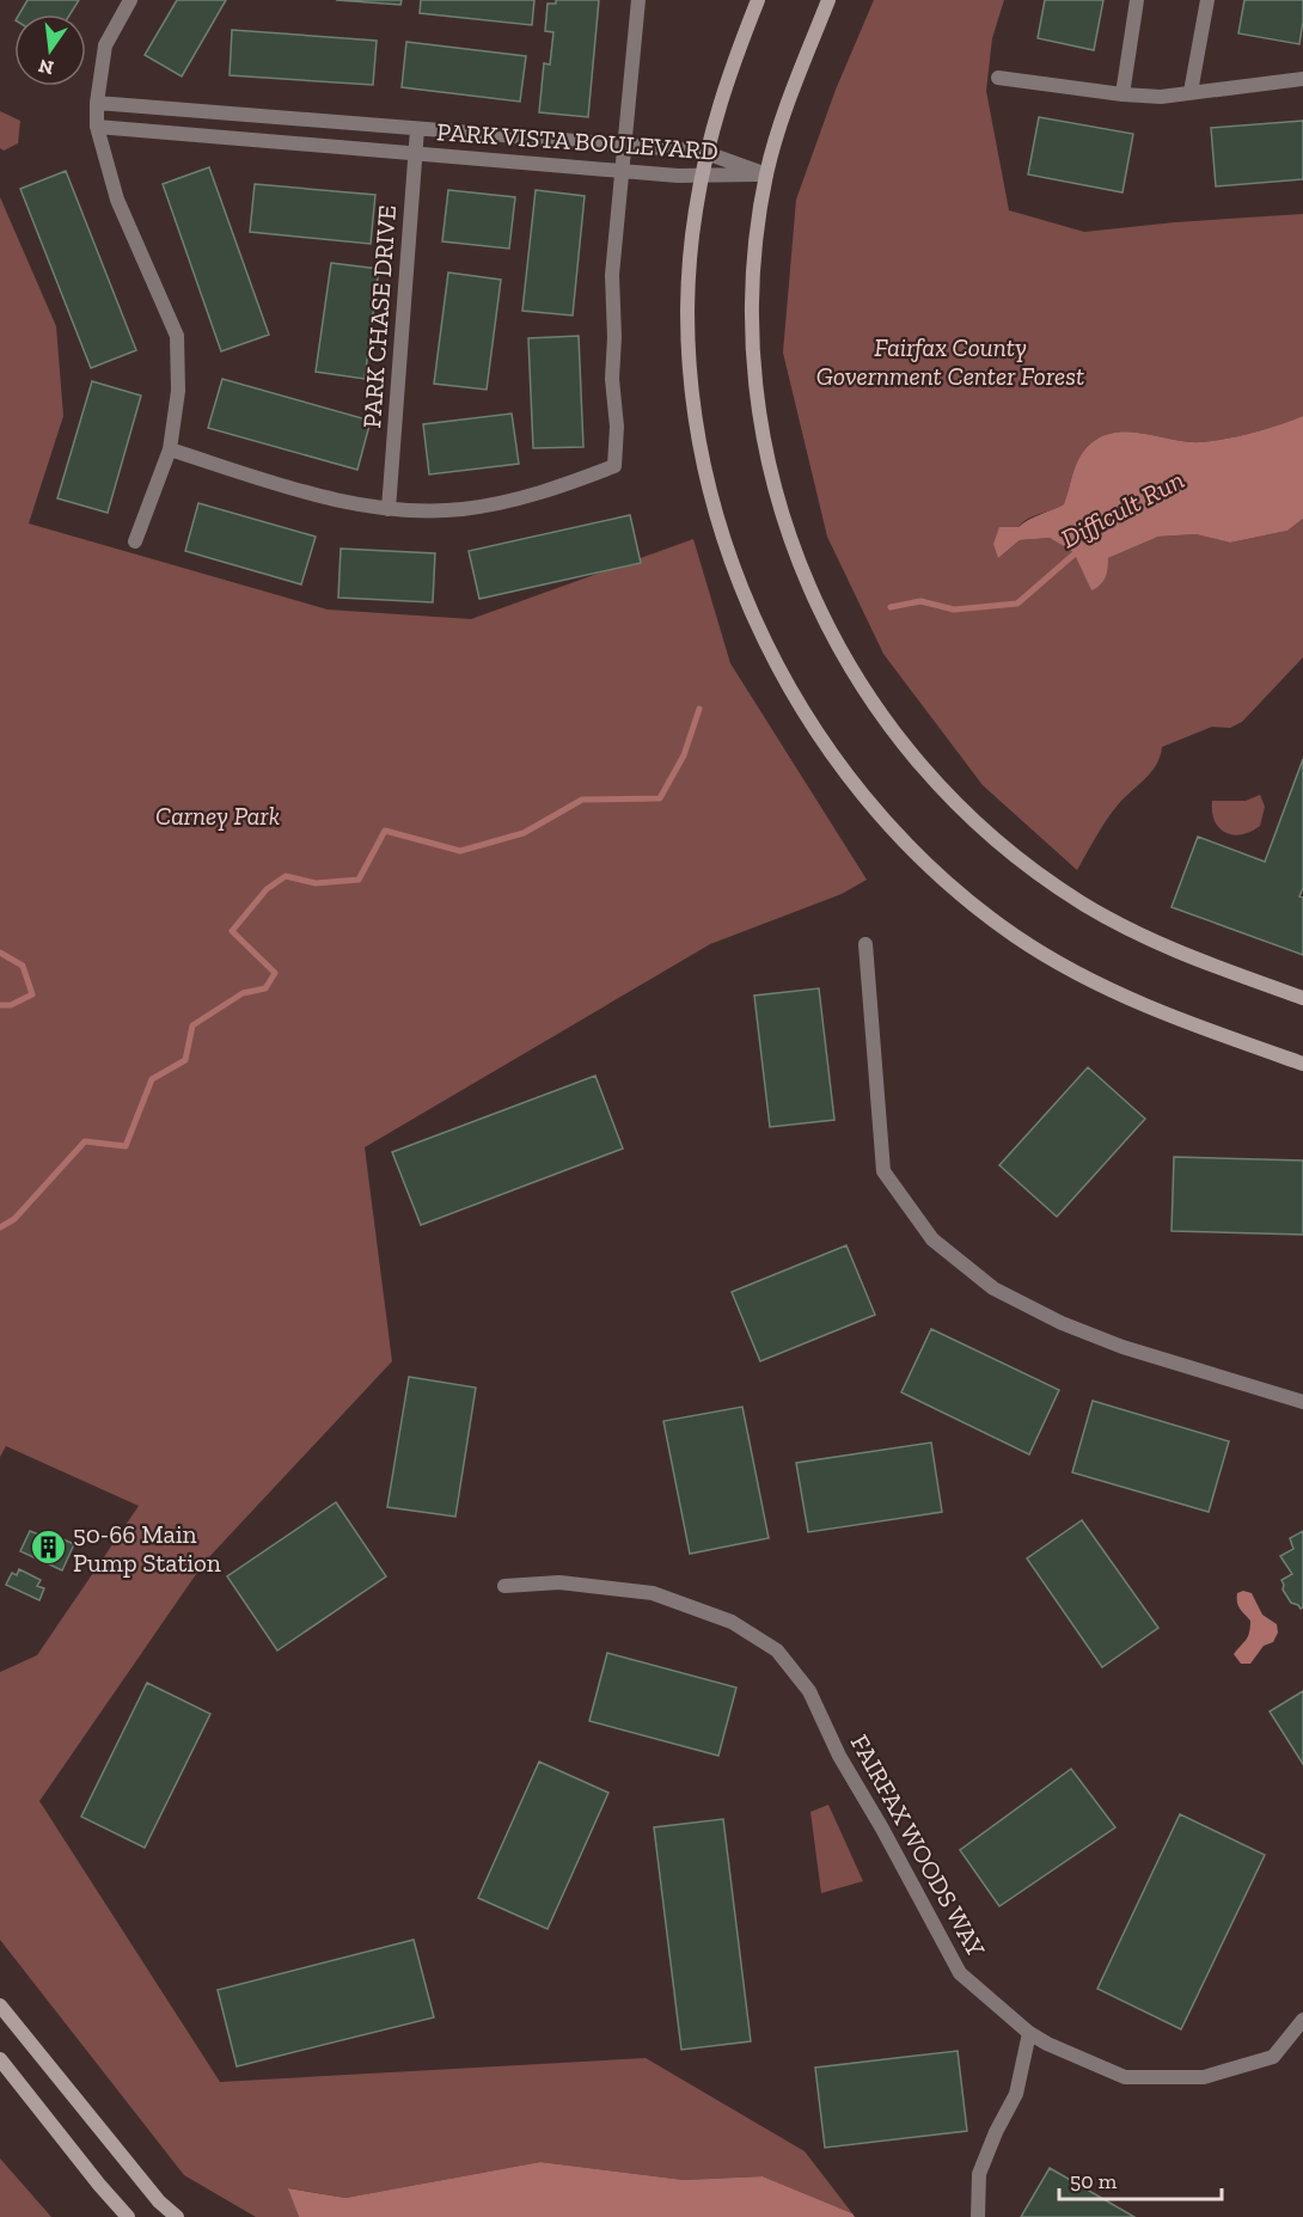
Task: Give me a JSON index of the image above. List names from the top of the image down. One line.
{"streets":{"street":["PARK VISTA BOULEVARD","PARK CHASE DRIVE","FAIRFAX WOODS WAY"]},"crossings":[["PARK VISTA BOULEVARD","PARK CHASE DRIVE"]],"water":["Difficult Run"],"parks":["Fairfax County Government Center Forest","Carney Park"],"places":{"building":["50-66 Main Pump Station"]},"scale_bar":"50 m","north":"bottom"}
